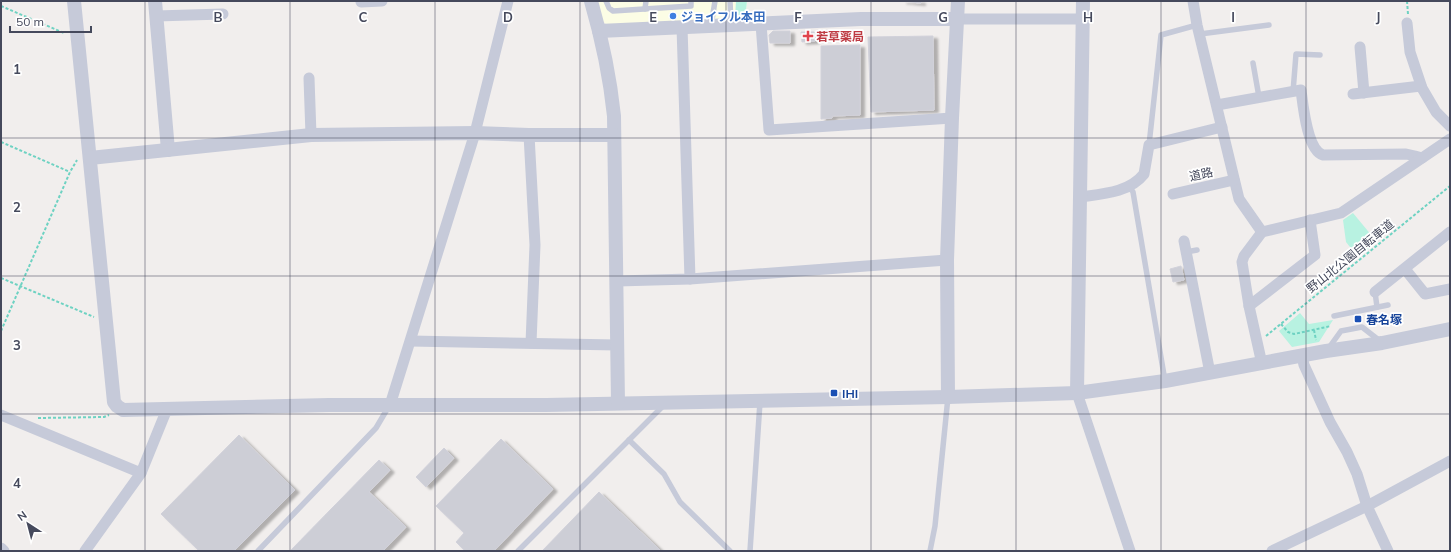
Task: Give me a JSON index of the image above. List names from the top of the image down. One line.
{"streets":{"street":["道路"],"path":["野山北公園自転車道"]},"places":{"other":["ジョイフル本田"],"health":["若草薬局"],"transit":["春名塚","IHI"]},"scale_bar":"50 m","north":"top left","grid":{"columns":["B","C","D","E","F","G","H","I","J"],"rows":["1","2","3","4"]}}
